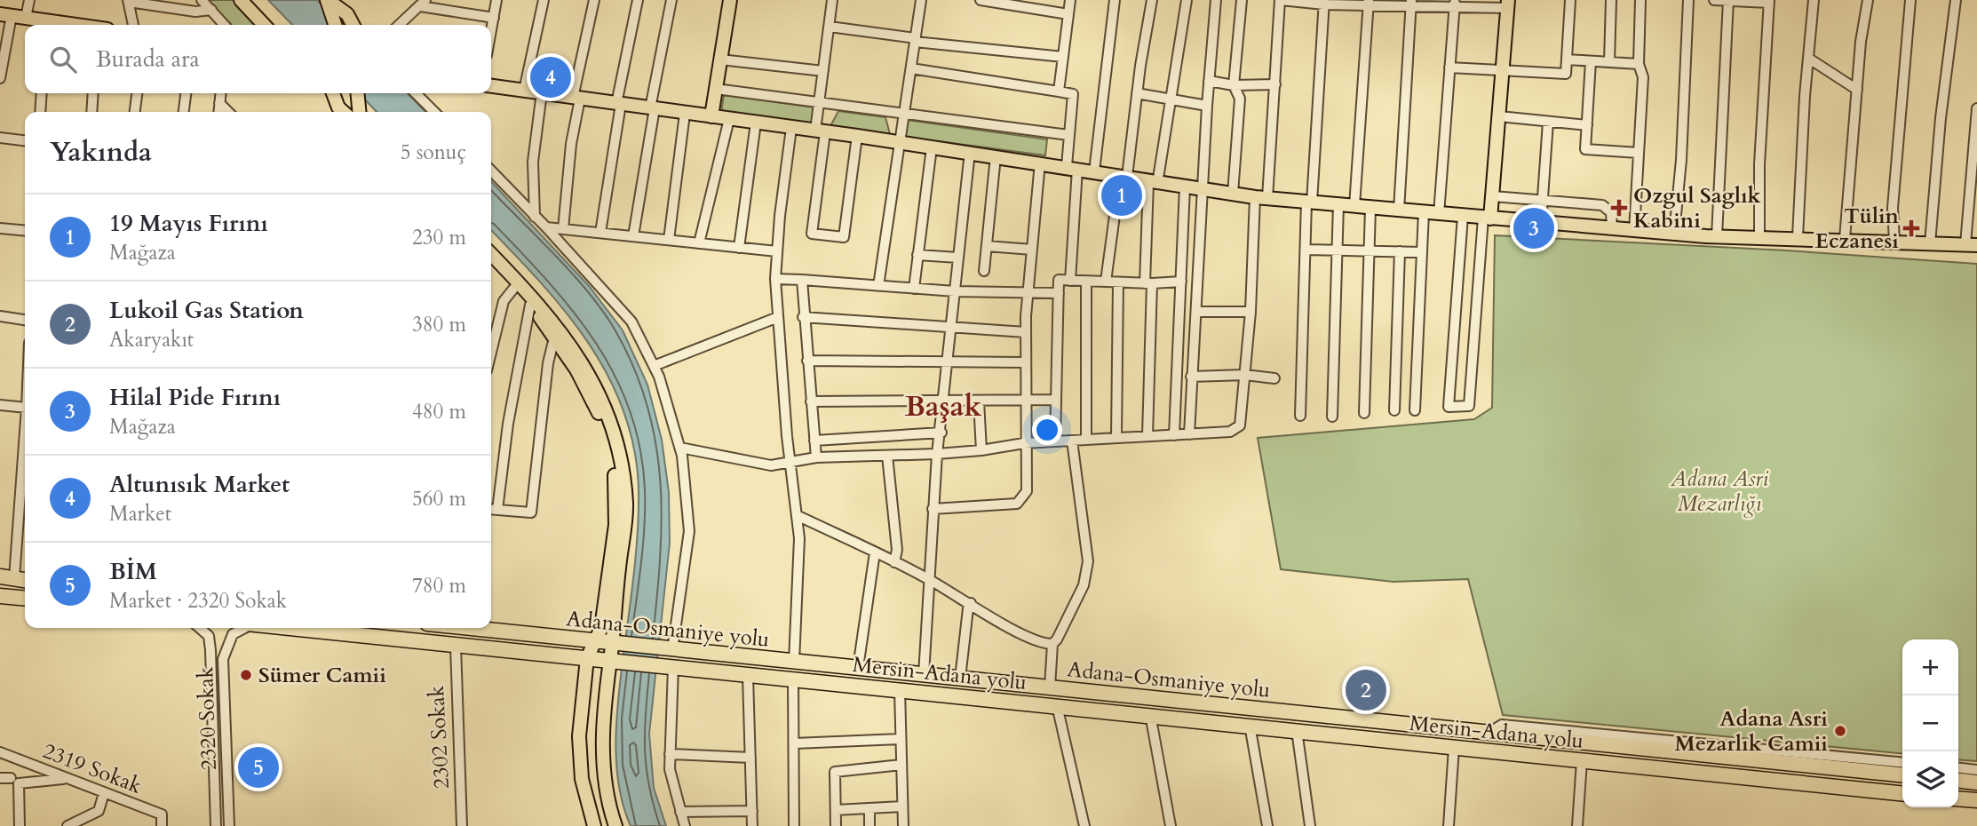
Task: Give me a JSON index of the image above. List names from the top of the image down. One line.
{"streets":{"highway":["Adana-Osmaniye yolu","Mersin-Adana yolu"],"street":["2320 Sokak","2302 Sokak","2319 Sokak"]},"crossings":[["Adana-Osmaniye yolu","Mersin-Adana yolu"],["Adana-Osmaniye yolu","2302 Sokak"]],"districts":["Başak"],"parks":["Adana Asri Mezarlığı"],"places":{"health":["Ozgul Saglık Kabini","Tülin Eczanesi"],"other":["Sümer Camii","Adana Asri Mezarlık Camii"]},"page":{"search":"Burada ara","pins":["4","1","3","2","5"],"heading":["Yakında","5 sonuç"],"list":[{"mark":"1","name":"19 Mayıs Fırını","note":"Mağaza","value":"230 m"},{"mark":"2","name":"Lukoil Gas Station","note":"Akaryakıt","value":"380 m"},{"mark":"3","name":"Hilal Pide Fırını","note":"Mağaza","value":"480 m"},{"mark":"4","name":"Altunısık Market","note":"Market","value":"560 m"},{"mark":"5","name":"BİM","note":"Market · 2320 Sokak","value":"780 m"}],"map_buttons":["+","−"]}}
